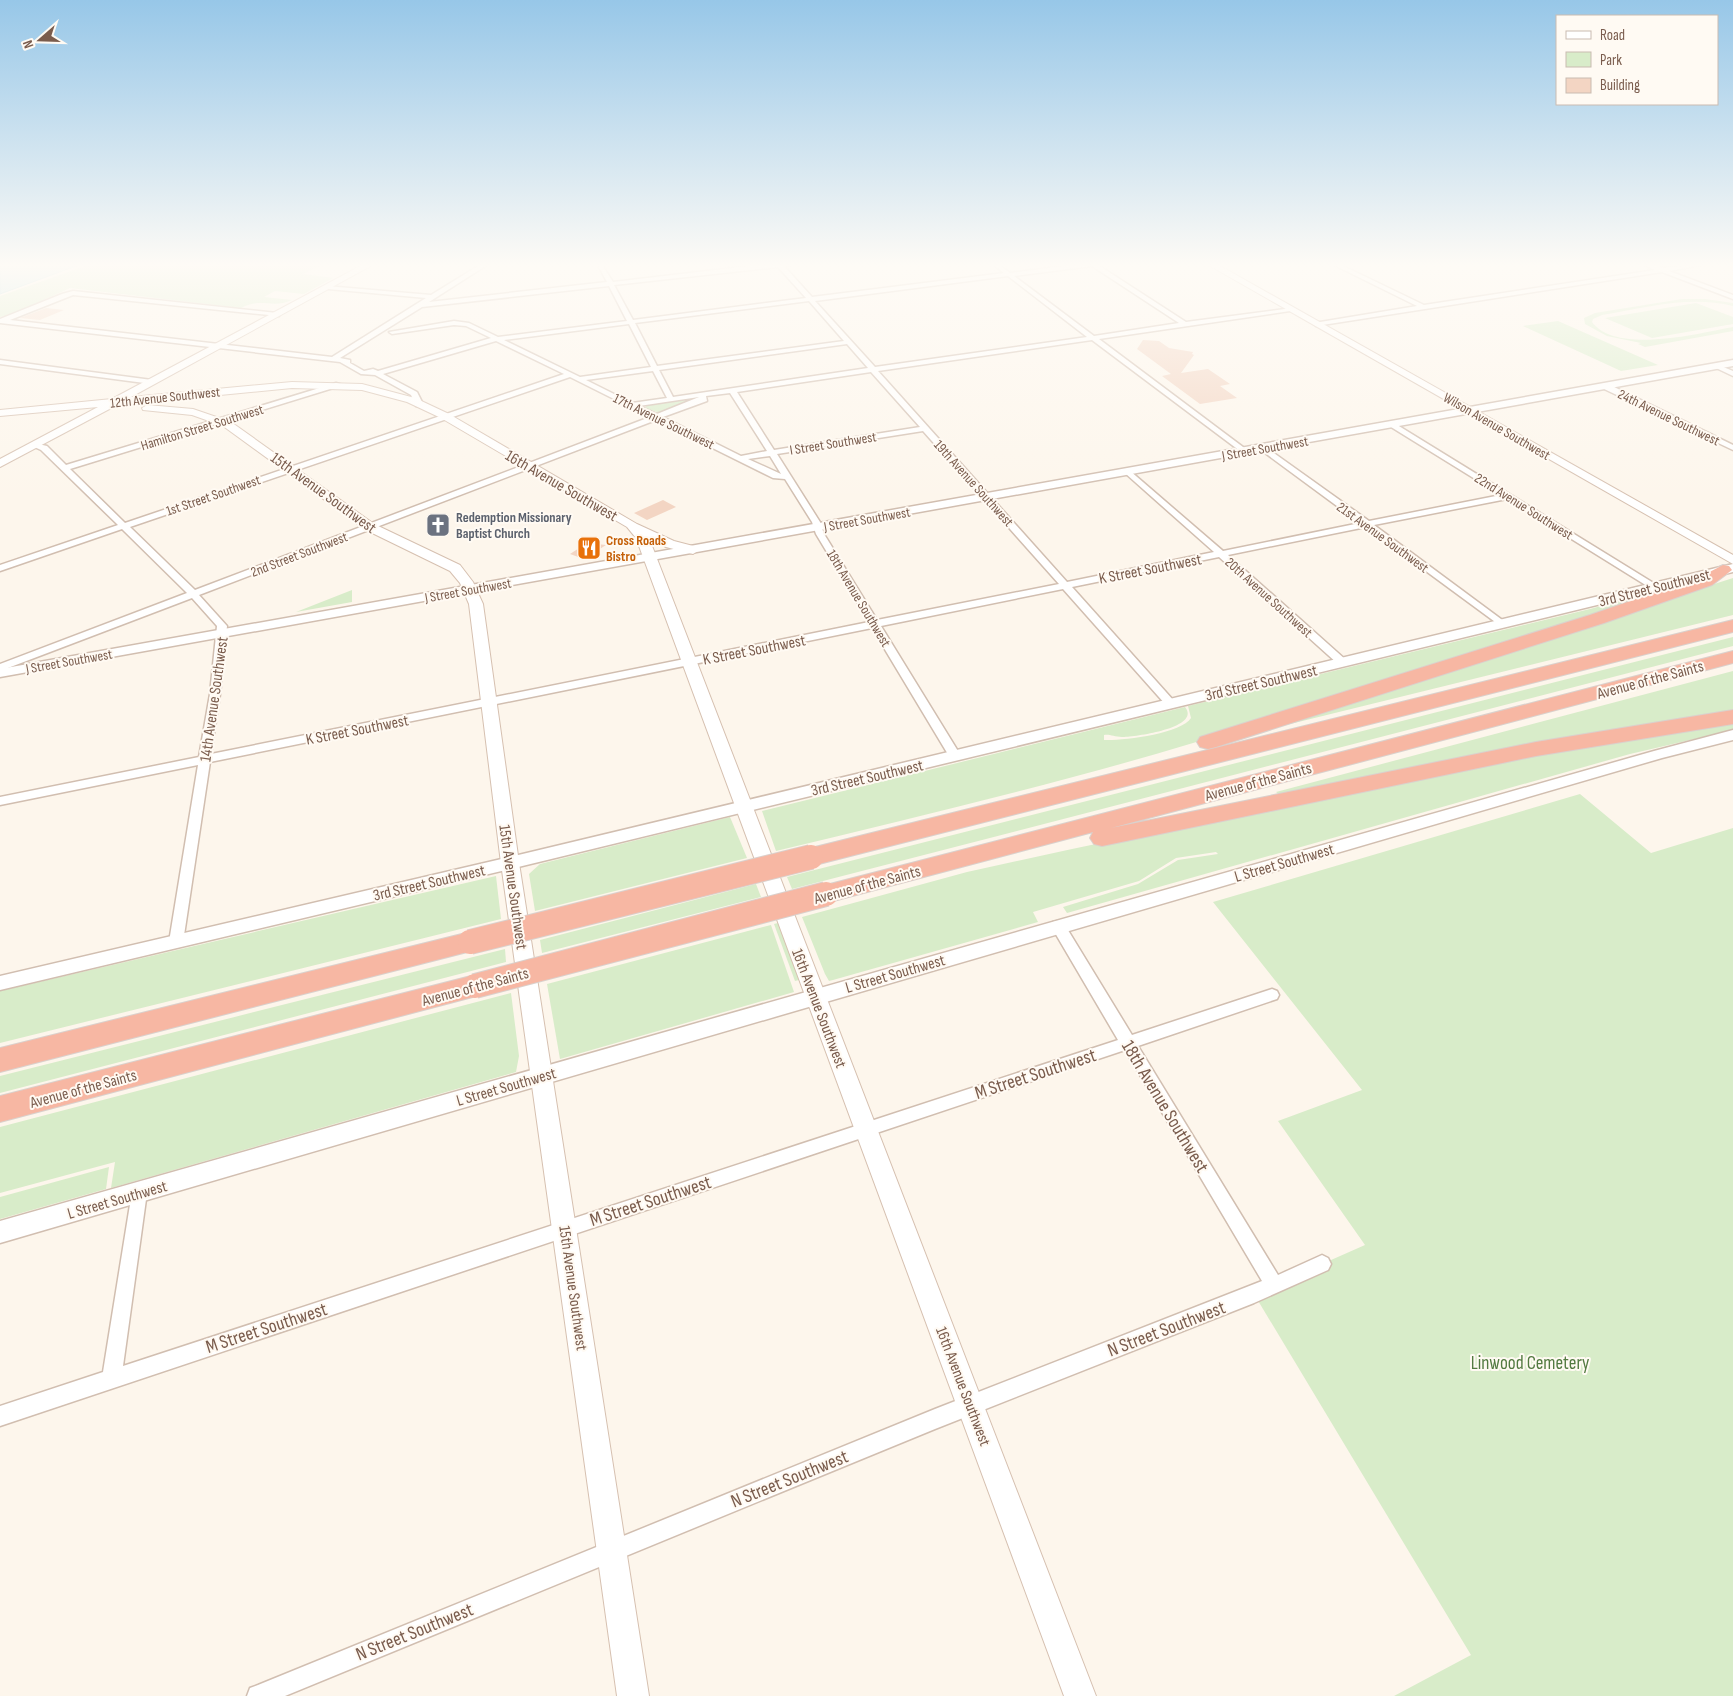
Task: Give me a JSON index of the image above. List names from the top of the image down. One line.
{"streets":{"highway":["Avenue of the Saints"],"main road":["12th Avenue Southwest","Wilson Avenue Southwest","16th Avenue Southwest","15th Avenue Southwest"],"street":["24th Avenue Southwest","17th Avenue Southwest","Hamilton Street Southwest","I Street Southwest","J Street Southwest","19th Avenue Southwest","1st Street Southwest","22nd Avenue Southwest","21st Avenue Southwest","2nd Street Southwest","K Street Southwest","3rd Street Southwest","20th Avenue Southwest","18th Avenue Southwest","14th Avenue Southwest","L Street Southwest","M Street Southwest","N Street Southwest"]},"crossings":[["12th Avenue Southwest","Hamilton Street Southwest"],["12th Avenue Southwest","16th Avenue Southwest"],["12th Avenue Southwest","15th Avenue Southwest"],["12th Avenue Southwest","1st Street Southwest"],["24th Avenue Southwest","J Street Southwest"],["17th Avenue Southwest","I Street Southwest"],["17th Avenue Southwest","1st Street Southwest"],["17th Avenue Southwest","2nd Street Southwest"],["17th Avenue Southwest","18th Avenue Southwest"],["Wilson Avenue Southwest","J Street Southwest"],["Wilson Avenue Southwest","3rd Street Southwest"],["Hamilton Street Southwest","15th Avenue Southwest"],["Hamilton Street Southwest","14th Avenue Southwest"],["I Street Southwest","19th Avenue Southwest"],["I Street Southwest","18th Avenue Southwest"],["J Street Southwest","19th Avenue Southwest"],["J Street Southwest","16th Avenue Southwest"],["J Street Southwest","15th Avenue Southwest"],["J Street Southwest","22nd Avenue Southwest"],["J Street Southwest","21st Avenue Southwest"],["J Street Southwest","20th Avenue Southwest"],["J Street Southwest","18th Avenue Southwest"],["J Street Southwest","14th Avenue Southwest"],["19th Avenue Southwest","K Street Southwest"],["19th Avenue Southwest","3rd Street Southwest"],["16th Avenue Southwest","1st Street Southwest"],["16th Avenue Southwest","2nd Street Southwest"],["16th Avenue Southwest","K Street Southwest"],["16th Avenue Southwest","3rd Street Southwest"],["16th Avenue Southwest","L Street Southwest"],["16th Avenue Southwest","M Street Southwest"],["16th Avenue Southwest","N Street Southwest"],["15th Avenue Southwest","1st Street Southwest"],["15th Avenue Southwest","2nd Street Southwest"],["15th Avenue Southwest","K Street Southwest"],["15th Avenue Southwest","3rd Street Southwest"],["15th Avenue Southwest","L Street Southwest"],["15th Avenue Southwest","M Street Southwest"],["15th Avenue Southwest","N Street Southwest"],["1st Street Southwest","14th Avenue Southwest"],["22nd Avenue Southwest","K Street Southwest"],["22nd Avenue Southwest","3rd Street Southwest"],["21st Avenue Southwest","K Street Southwest"],["21st Avenue Southwest","3rd Street Southwest"],["2nd Street Southwest","14th Avenue Southwest"],["K Street Southwest","20th Avenue Southwest"],["K Street Southwest","18th Avenue Southwest"],["K Street Southwest","14th Avenue Southwest"],["3rd Street Southwest","20th Avenue Southwest"],["3rd Street Southwest","18th Avenue Southwest"],["3rd Street Southwest","14th Avenue Southwest"],["18th Avenue Southwest","L Street Southwest"],["18th Avenue Southwest","M Street Southwest"],["18th Avenue Southwest","N Street Southwest"]],"parks":["Linwood Cemetery"],"places":{"church":["Redemption Missionary Baptist Church"],"restaurant":["Cross Roads Bistro"]},"legend":["Road","Park","Building"],"north":"left"}
